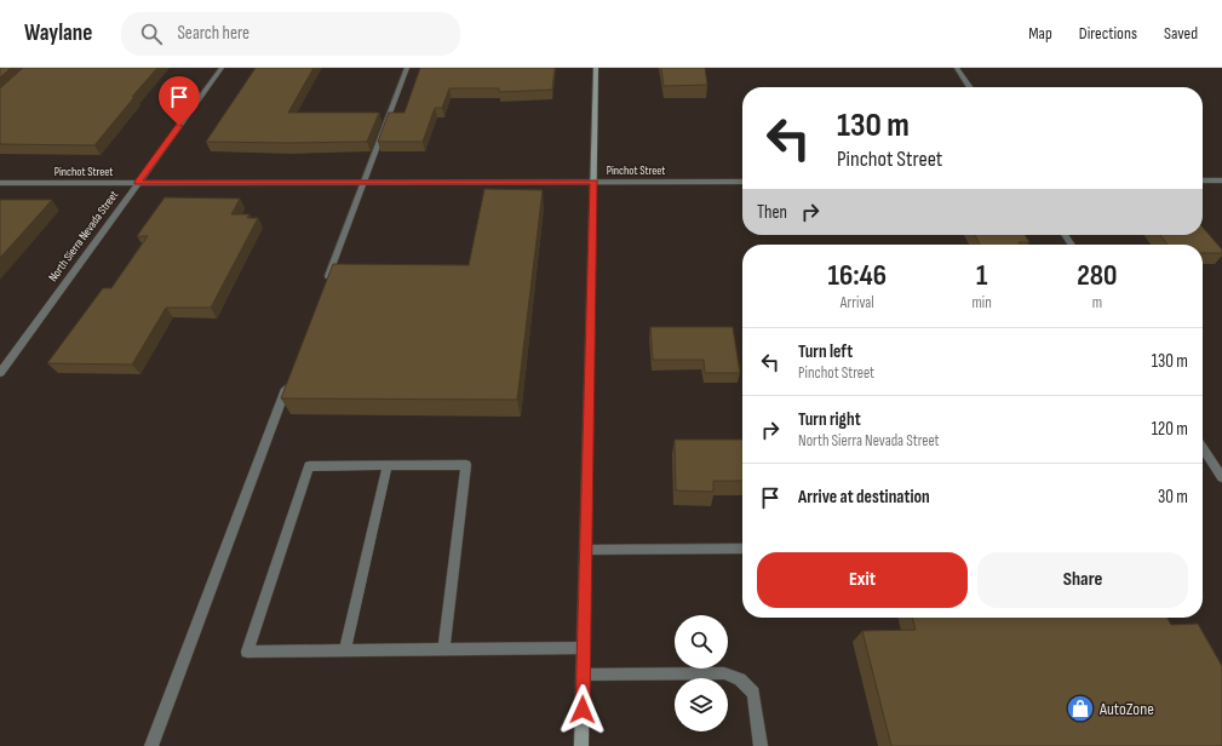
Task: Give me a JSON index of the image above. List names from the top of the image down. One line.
{"streets":{"street":["Pinchot Street","North Sierra Nevada Street"]},"crossings":[["Pinchot Street","North Sierra Nevada Street"]],"places":{"shop":["AutoZone"]},"page":{"header":"Waylane","search":"Search here","nav":["Map","Directions","Saved"],"turn":["130 m","Pinchot Street"],"then":"Then","eta":["16:46","Arrival","1","min","280","m"],"list":[{"name":"Turn left","note":"Pinchot Street","value":"130 m"},{"name":"Turn right","note":"North Sierra Nevada Street","value":"120 m"},{"name":"Arrive at destination","value":"30 m"}],"buttons":["Exit","Share"]}}
